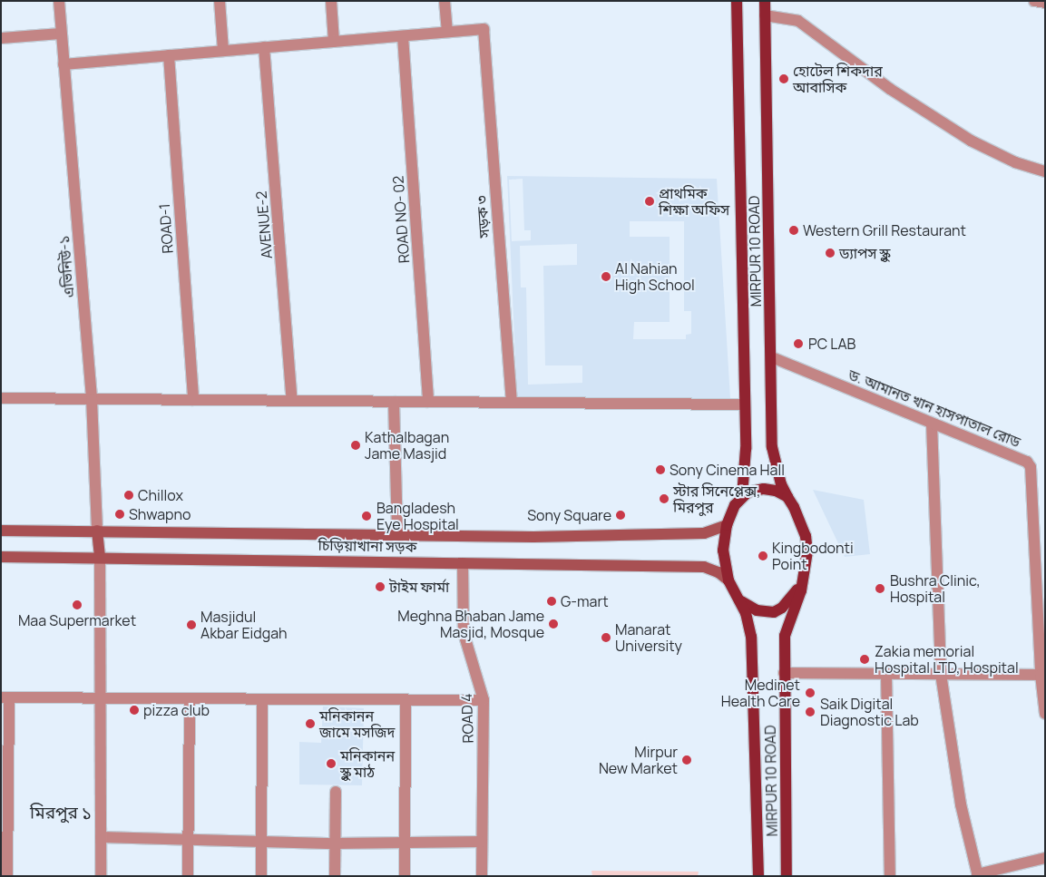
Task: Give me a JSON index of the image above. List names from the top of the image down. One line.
{"streets":{"main road":["MIRPUR 10 ROAD","চিড়িয়াখানা সড়ক"],"street":["সড়ক ৩","ROAD NO- 02","AVENUE-2","ROAD-1","এভিনিউ-১","ড. আমানত খান হাসপাতাল রোড","ROAD 4"]},"crossings":[["MIRPUR 10 ROAD","ড. আমানত খান হাসপাতাল রোড"],["MIRPUR 10 ROAD","চিড়িয়াখানা সড়ক"],["এভিনিউ-১","চিড়িয়াখানা সড়ক"],["চিড়িয়াখানা সড়ক","ROAD 4"]],"districts":["মিরপুর ১"],"places":["হোটেল শিকদার আবাসিক","প্রাথমিক শিক্ষা অফিস","Western Grill Restaurant","ড্যাপস স্কুল","Al Nahian High School","PC LAB","Kathalbagan Jame Masjid","Sony Cinema Hall","Chillox","স্টার সিনেপ্লেক্স, মিরপুর","Shwapno","Sony Square","Bangladesh Eye Hospital","Kingbodonti Point","টাইম ফার্মা","Bushra Clinic, Hospital","G-mart","Maa Supermarket","Meghna Bhaban Jame Masjid, Mosque","Masjidul Akbar Eidgah","Manarat University","Zakia memorial Hospital LTD, Hospital","Medinet Health Care","pizza club","Saik Digital Diagnostic Lab","মনিকানন জামে মসজিদ","Mirpur New Market","মনিকানন স্কুল মাঠ"]}
